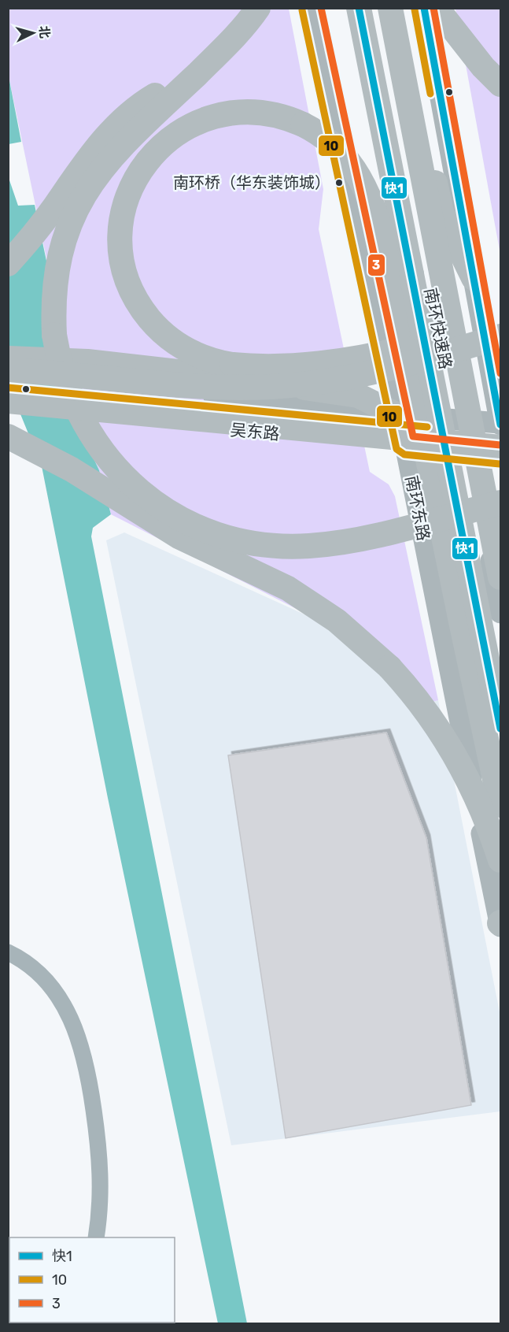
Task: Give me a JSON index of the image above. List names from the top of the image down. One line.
{"streets":{"highway":["南环快速路"],"main road":["吴东路","南环东路"]},"crossings":[["吴东路","南环东路"]],"places":["南环桥（华东装饰城）"],"lines":["transit line 快1","transit line 3","transit line 10"],"legend":["快1","10","3"],"north":"right"}
